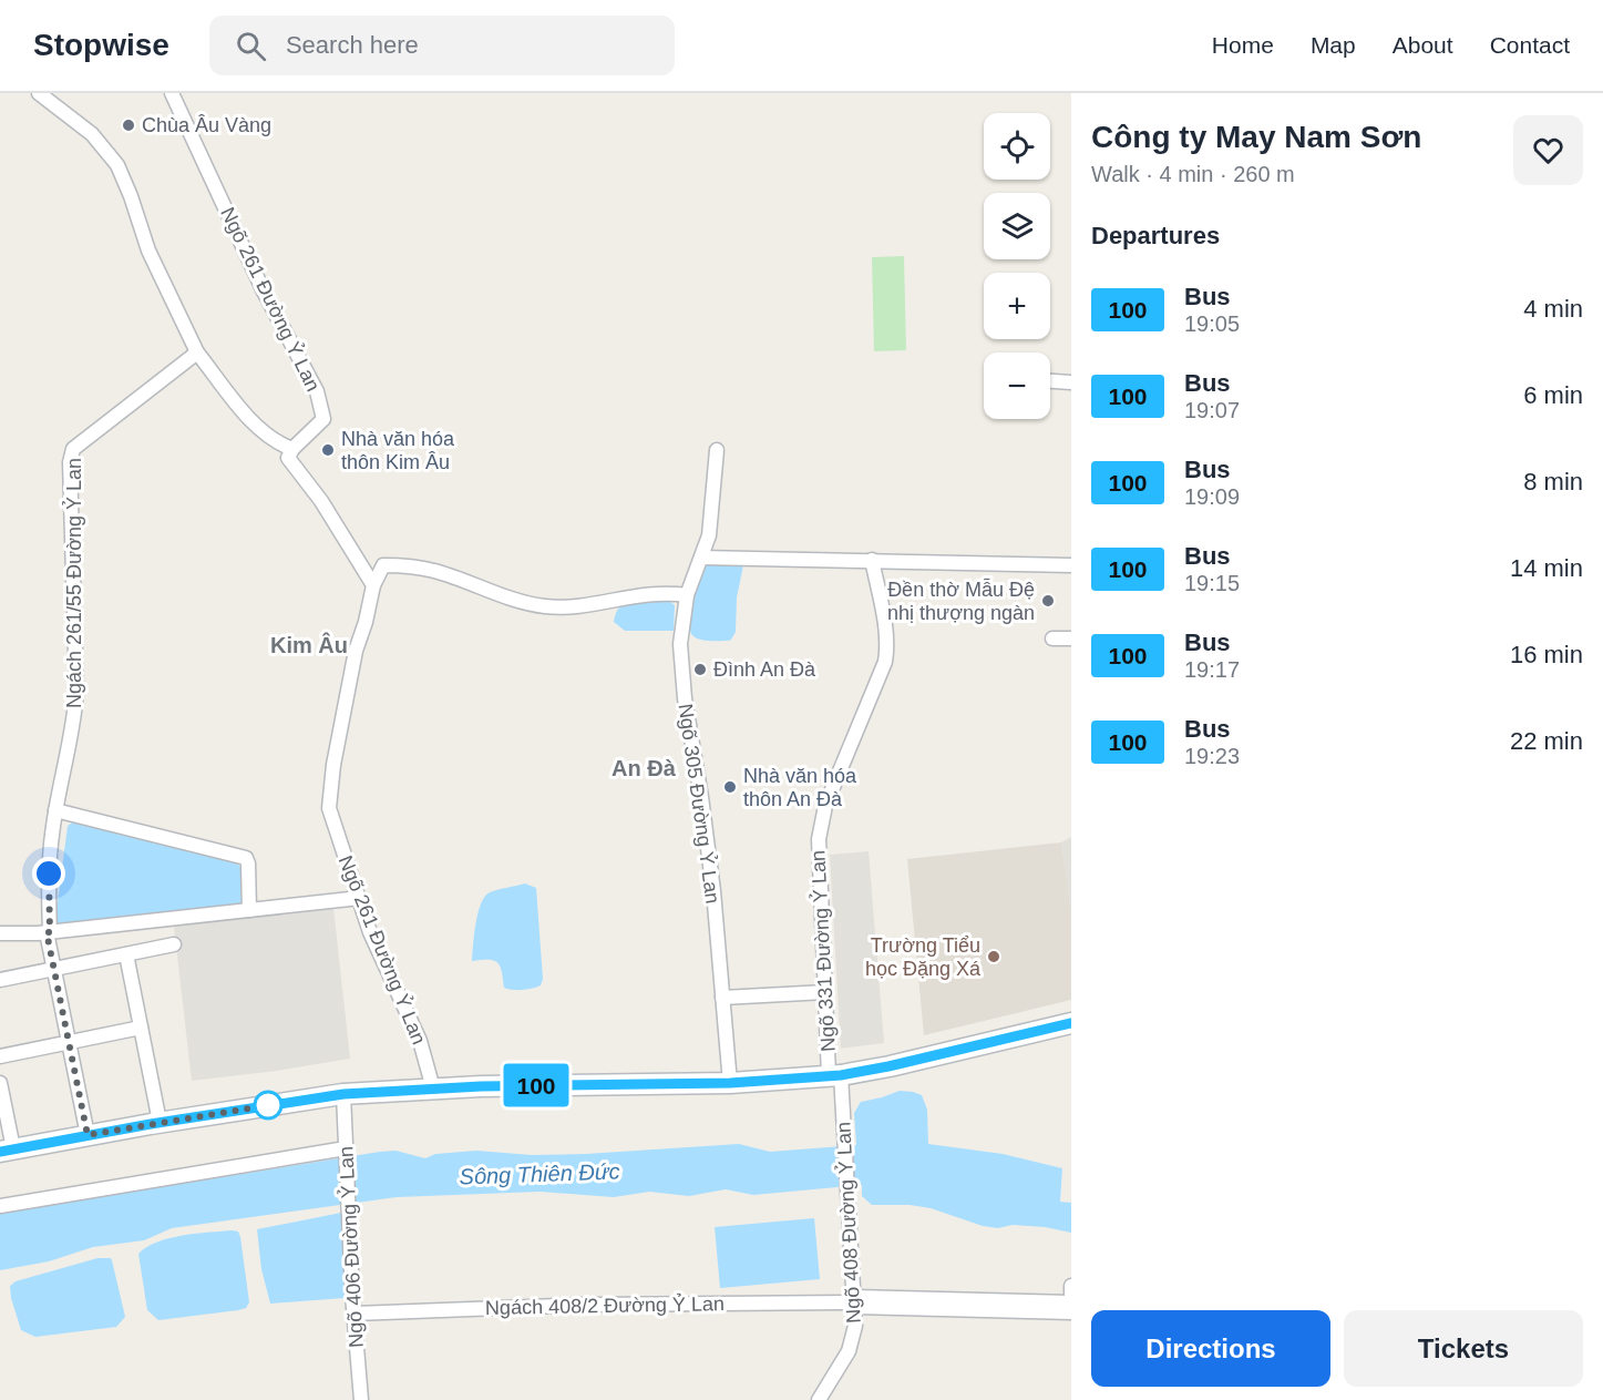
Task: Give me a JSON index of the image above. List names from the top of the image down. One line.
{"streets":{"street":["Ngõ 261 Đường Ỷ Lan","Ngách 261/55 Đường Ỷ Lan","Ngõ 305 Đường Ỷ Lan","Ngõ 331 Đường Ỷ Lan","Ngõ 408 Đường Ỷ Lan","Ngõ 406 Đường Ỷ Lan","Ngách 408/2 Đường Ỷ Lan"]},"crossings":[["Ngõ 331 Đường Ỷ Lan","Ngõ 408 Đường Ỷ Lan"],["Ngõ 408 Đường Ỷ Lan","Ngách 408/2 Đường Ỷ Lan"],["Ngõ 406 Đường Ỷ Lan","Ngách 408/2 Đường Ỷ Lan"]],"districts":["Kim Âu","An Đà"],"water":["Sông Thiên Đức"],"places":["Chùa Âu Vàng","Nhà văn hóa thôn Kim Âu","Đền thờ Mẫu Đệ nhị thượng ngàn","Đình An Đà","Nhà văn hóa thôn An Đà","Trường Tiểu học Đặng Xá"],"lines":["bus line 100"],"page":{"header":"Stopwise","search":"Search here","nav":["Home","Map","About","Contact"],"on_map":"100","heading":[["Công ty May Nam Sơn","Walk · 4 min · 260 m"],"Departures"],"map_buttons":["+","−"],"list":[{"mark":"100","name":"Bus","note":"19:05","value":"4 min"},{"mark":"100","name":"Bus","note":"19:07","value":"6 min"},{"mark":"100","name":"Bus","note":"19:09","value":"8 min"},{"mark":"100","name":"Bus","note":"19:15","value":"14 min"},{"mark":"100","name":"Bus","note":"19:17","value":"16 min"},{"mark":"100","name":"Bus","note":"19:23","value":"22 min"}],"buttons":["Directions","Tickets"]}}
